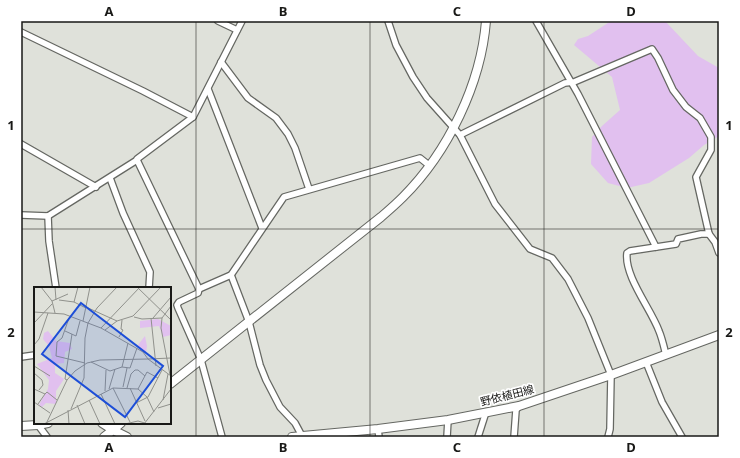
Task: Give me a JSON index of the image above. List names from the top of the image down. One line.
{"streets":{"street":["野依植田線"]},"grid":{"columns":["A","B","C","D"],"rows":["1","2"]}}
